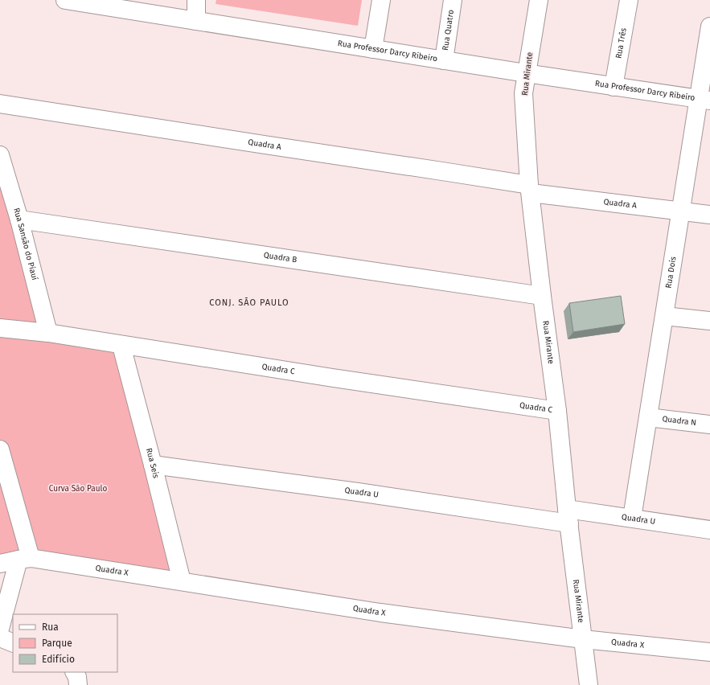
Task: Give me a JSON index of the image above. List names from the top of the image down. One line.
{"streets":{"street":["Rua Quatro","Rua Três","Rua Professor Darcy Ribeiro","Rua Mirante","Quadra A","Rua Sansão do Piauí","Quadra B","Rua Dois","Quadra C","Quadra N","Rua Seis","Quadra U","Quadra X"]},"crossings":[["Rua Quatro","Rua Professor Darcy Ribeiro"],["Rua Três","Rua Professor Darcy Ribeiro"],["Rua Professor Darcy Ribeiro","Rua Mirante"],["Rua Professor Darcy Ribeiro","Rua Dois"],["Rua Mirante","Quadra A"],["Rua Mirante","Quadra B"],["Rua Mirante","Quadra C"],["Rua Mirante","Quadra U"],["Rua Mirante","Quadra X"],["Quadra A","Rua Dois"],["Rua Sansão do Piauí","Quadra B"],["Rua Sansão do Piauí","Quadra C"],["Rua Dois","Quadra N"],["Rua Dois","Quadra U"],["Quadra C","Rua Seis"],["Rua Seis","Quadra U"],["Rua Seis","Quadra X"]],"districts":["CONJ. SÃO PAULO"],"parks":["Curva São Paulo"],"legend":["Rua","Parque","Edifício"]}
